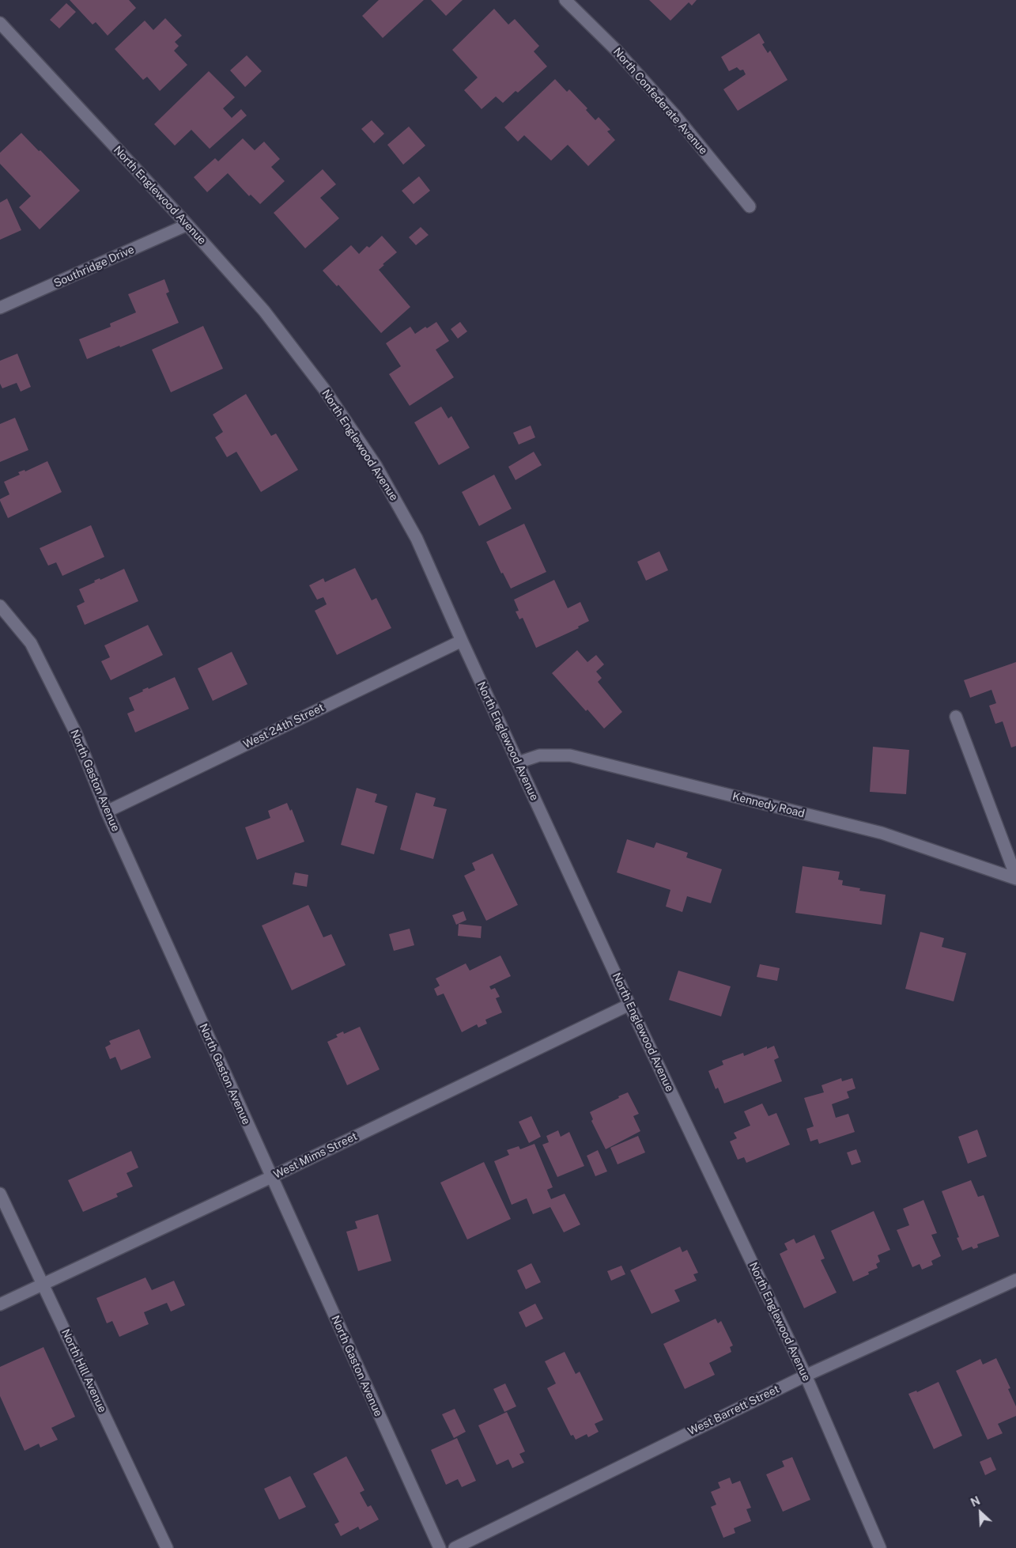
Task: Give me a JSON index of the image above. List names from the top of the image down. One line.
{"streets":{"street":["North Confederate Avenue","North Englewood Avenue","Southridge Drive","West 24th Street","North Gaston Avenue","Kennedy Road","West Mims Street","North Hill Avenue","West Barrett Street"]},"crossings":[["North Englewood Avenue","Southridge Drive"],["North Englewood Avenue","West 24th Street"],["North Englewood Avenue","Kennedy Road"],["North Englewood Avenue","West Mims Street"],["North Englewood Avenue","West Barrett Street"],["West 24th Street","North Gaston Avenue"],["North Gaston Avenue","West Mims Street"],["West Mims Street","North Hill Avenue"]],"north":"top left"}
